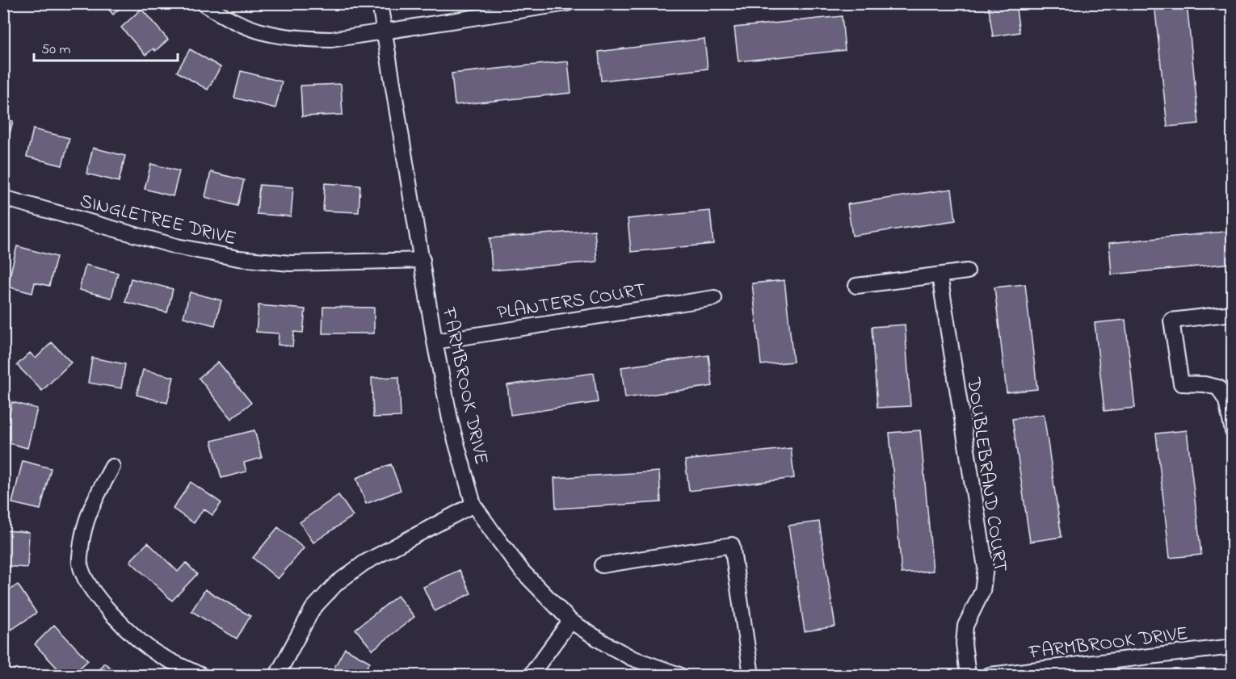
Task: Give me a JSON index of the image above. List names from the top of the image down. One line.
{"streets":{"street":["SINGLETREE DRIVE","PLANTERS COURT","FARMBROOK DRIVE","DOUBLEBRAND COURT"]},"crossings":[["SINGLETREE DRIVE","FARMBROOK DRIVE"],["PLANTERS COURT","FARMBROOK DRIVE"]],"scale_bar":"50 m"}
